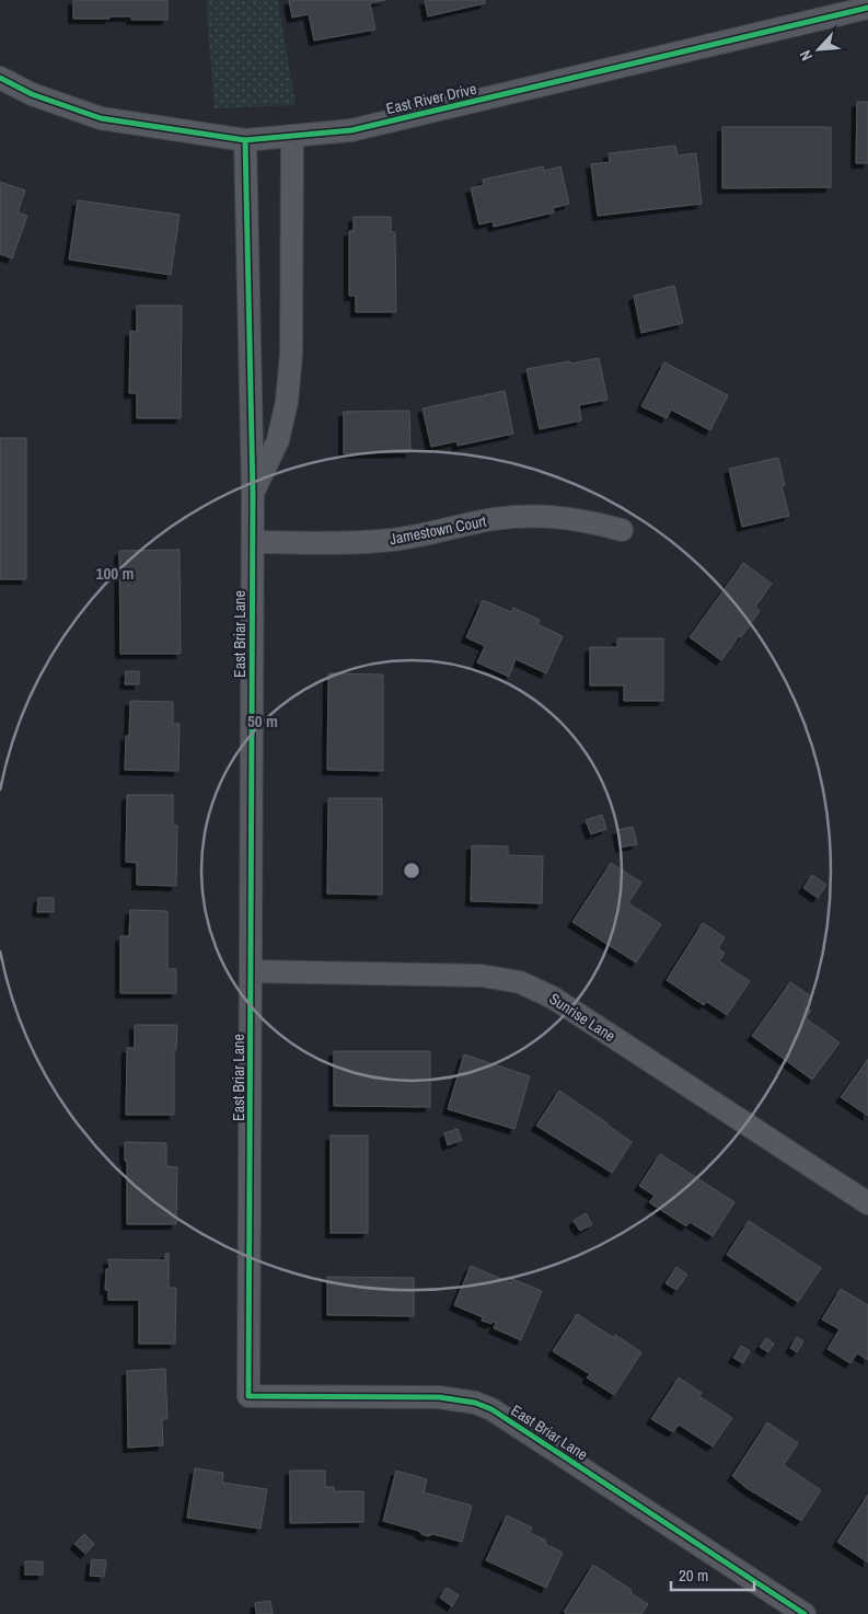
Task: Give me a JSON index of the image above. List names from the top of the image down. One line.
{"streets":{"street":["East River Drive","Jamestown Court","East Briar Lane","Sunrise Lane"]},"crossings":[["East River Drive","East Briar Lane"],["Jamestown Court","East Briar Lane"],["East Briar Lane","Sunrise Lane"]],"scale_bar":"20 m","north":"bottom left","rings":["100 m","50 m"]}
